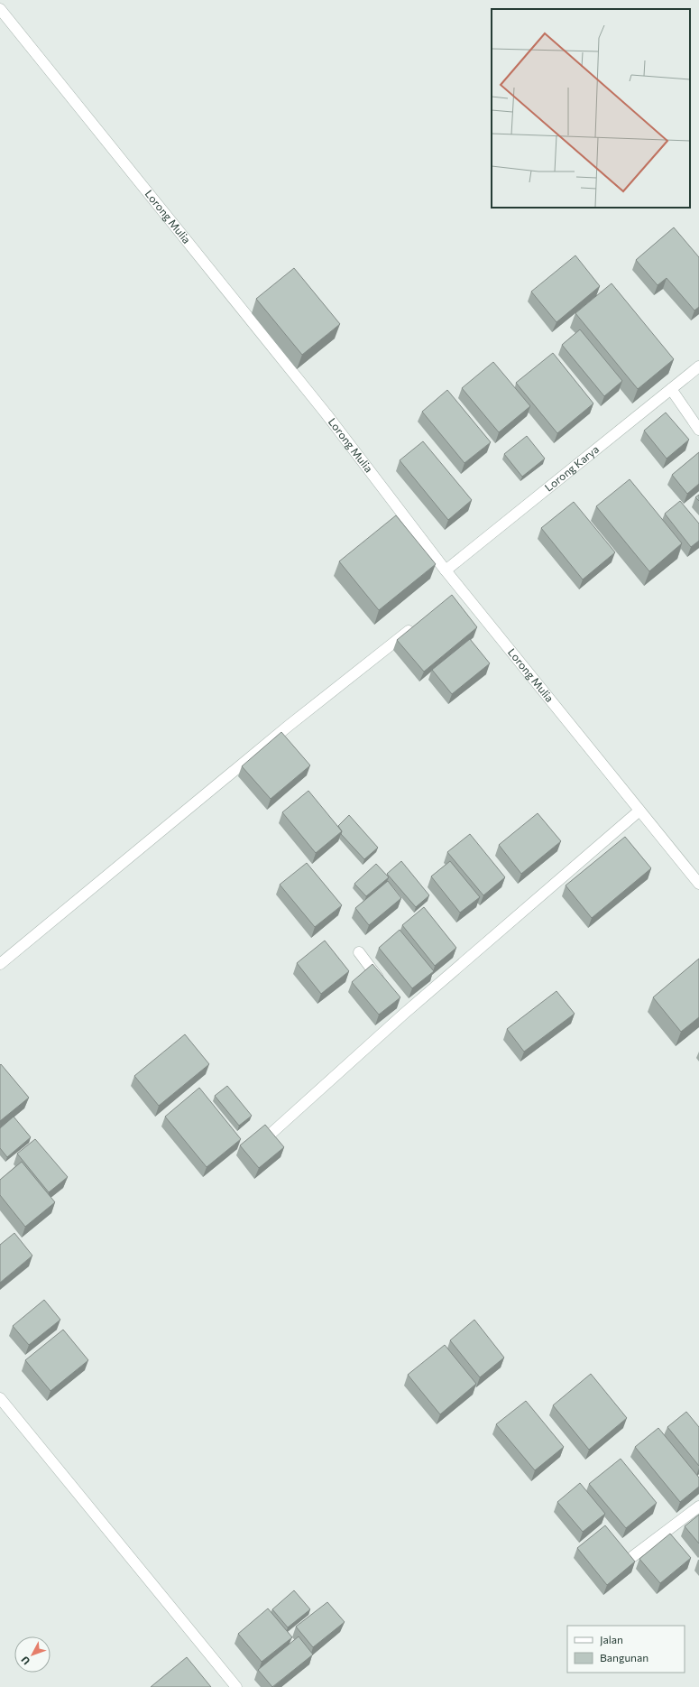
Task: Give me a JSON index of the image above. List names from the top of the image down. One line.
{"streets":{"street":["Lorong Mulia","Lorong Karya"]},"crossings":[["Lorong Mulia","Lorong Karya"]],"legend":["Jalan","Bangunan"],"north":"bottom left"}
